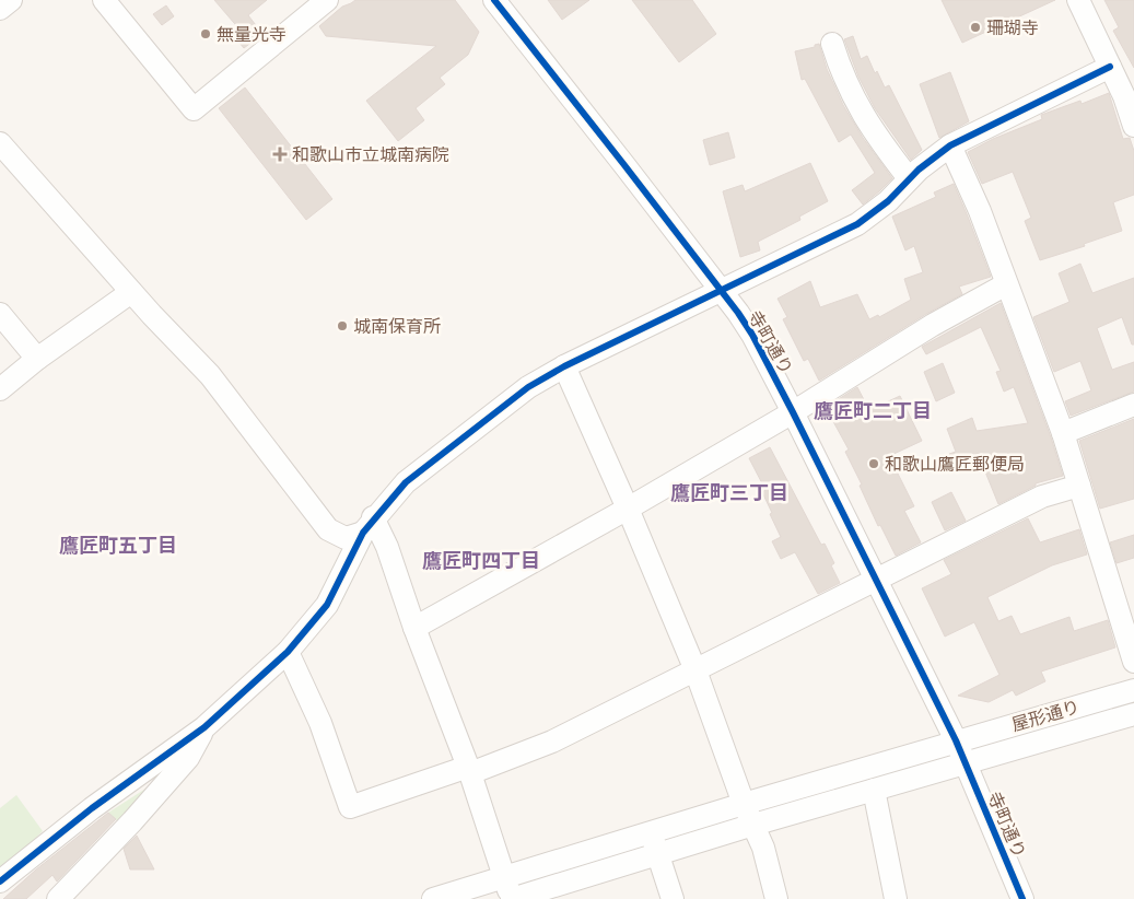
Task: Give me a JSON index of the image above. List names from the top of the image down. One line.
{"streets":{"street":["寺町通り","屋形通り"]},"crossings":[["寺町通り","屋形通り"]],"districts":["鷹匠町二丁目","鷹匠町三丁目","鷹匠町五丁目","鷹匠町四丁目"],"places":{"other":["珊瑚寺","無量光寺","城南保育所","和歌山鷹匠郵便局"],"health":["和歌山市立城南病院"]}}
